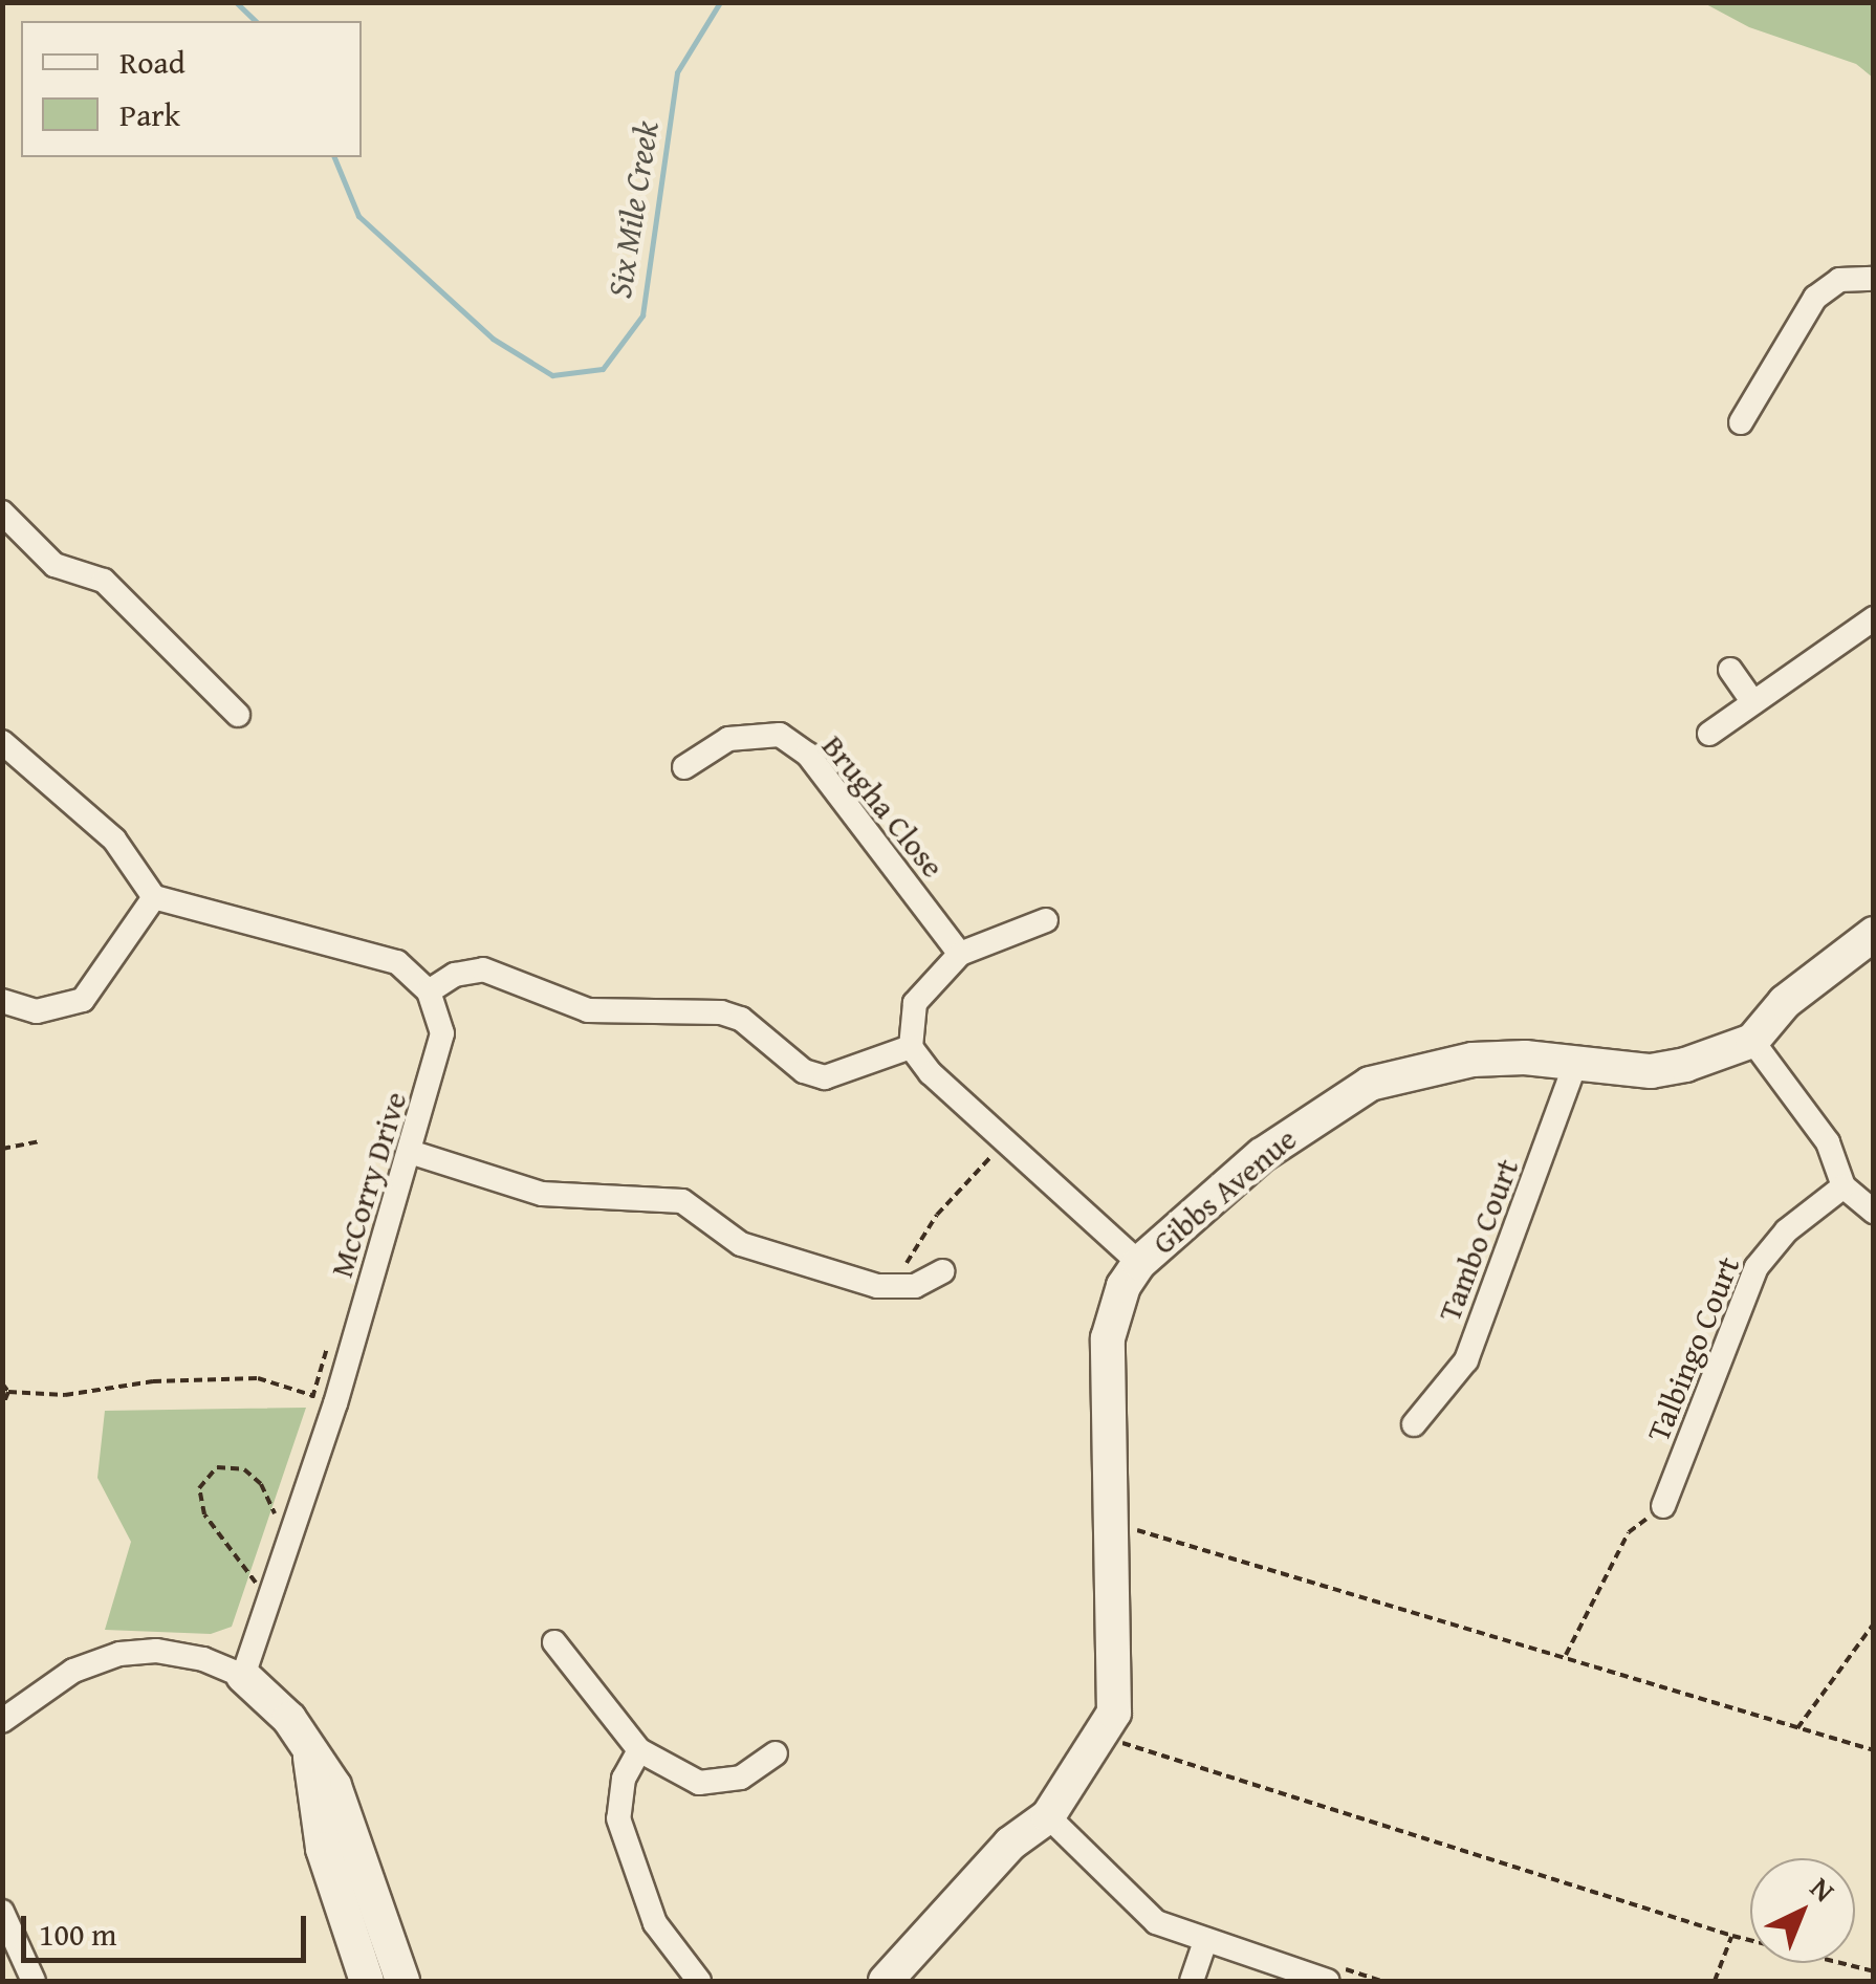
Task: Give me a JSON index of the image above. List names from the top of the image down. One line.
{"streets":{"street":["Brugha Close","McCorry Drive","Gibbs Avenue","Tambo Court","Talbingo Court"]},"crossings":[["Gibbs Avenue","Tambo Court"]],"water":["Six Mile Creek"],"legend":["Road","Park"],"scale_bar":"100 m","north":"top right"}
